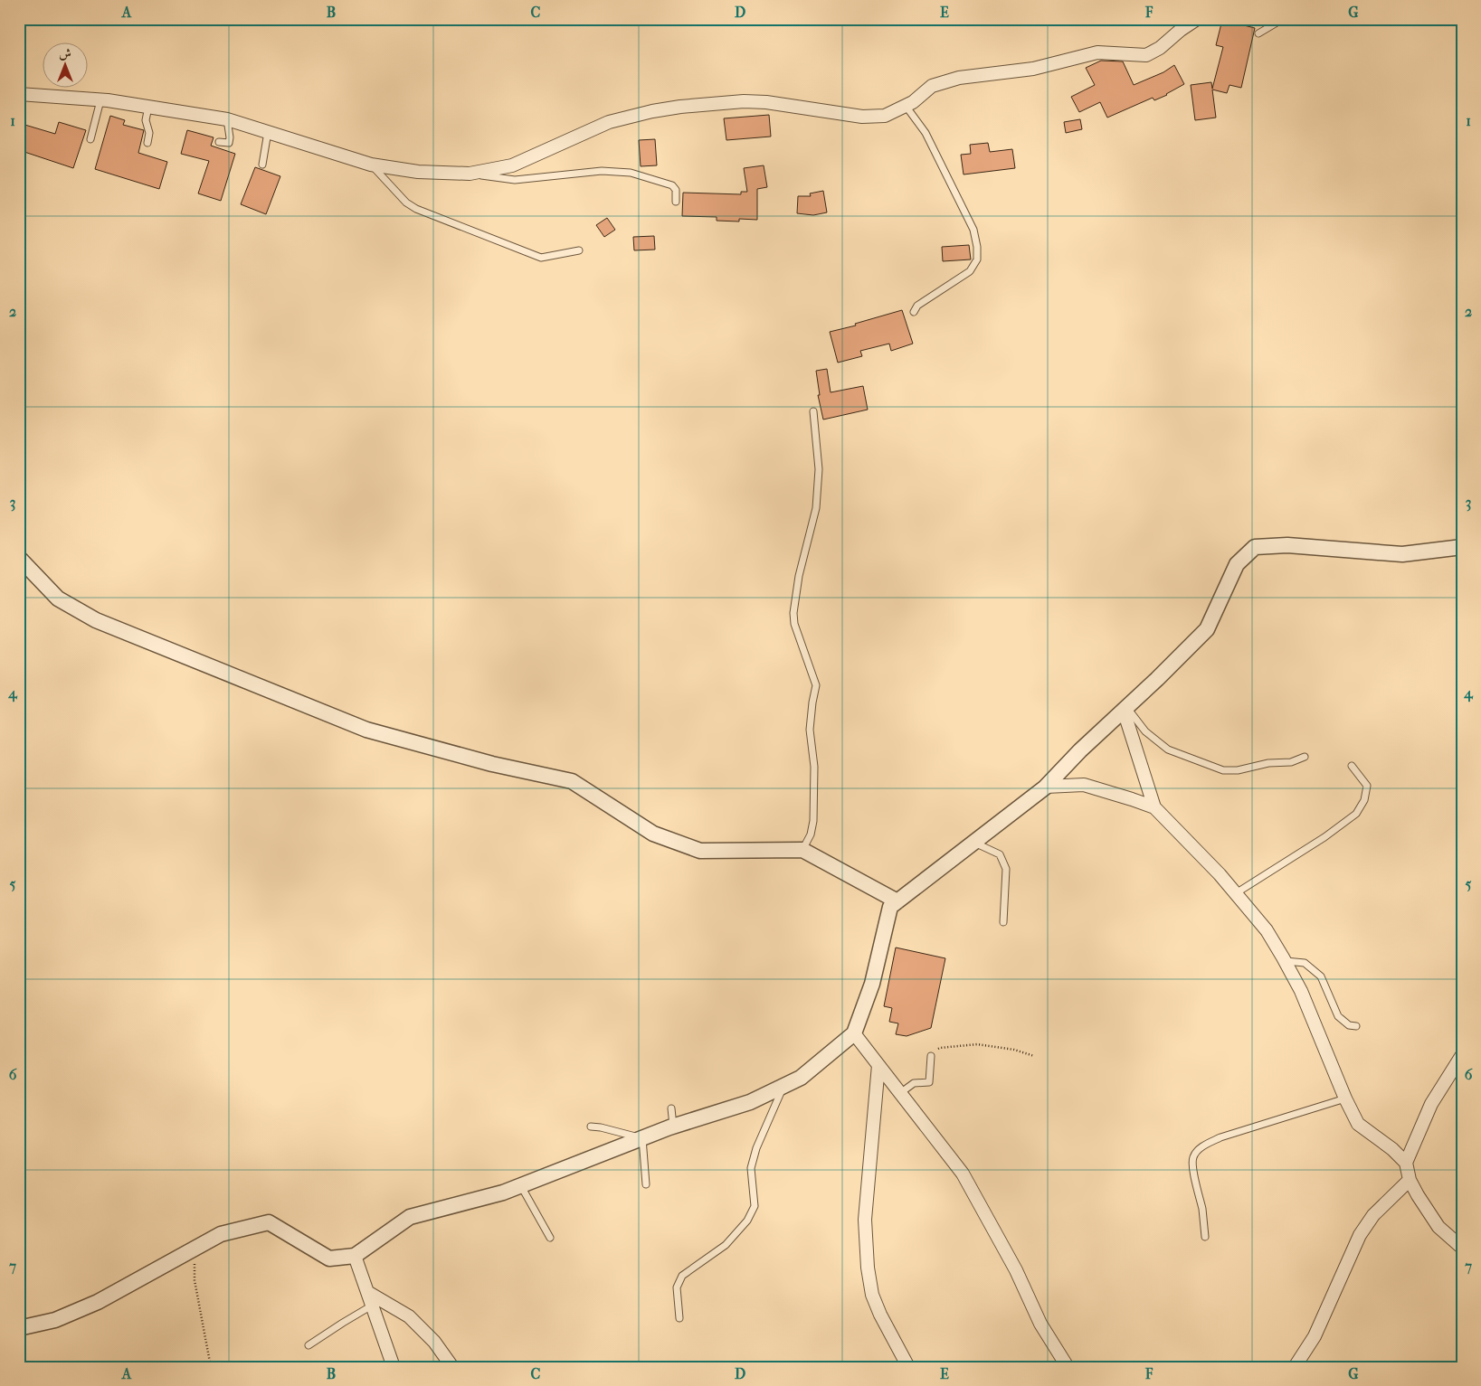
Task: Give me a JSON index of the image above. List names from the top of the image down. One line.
{"north":"top","grid":{"columns":["A","B","C","D","E","F","G"],"rows":["1","2","3","4","5","6","7"]}}
